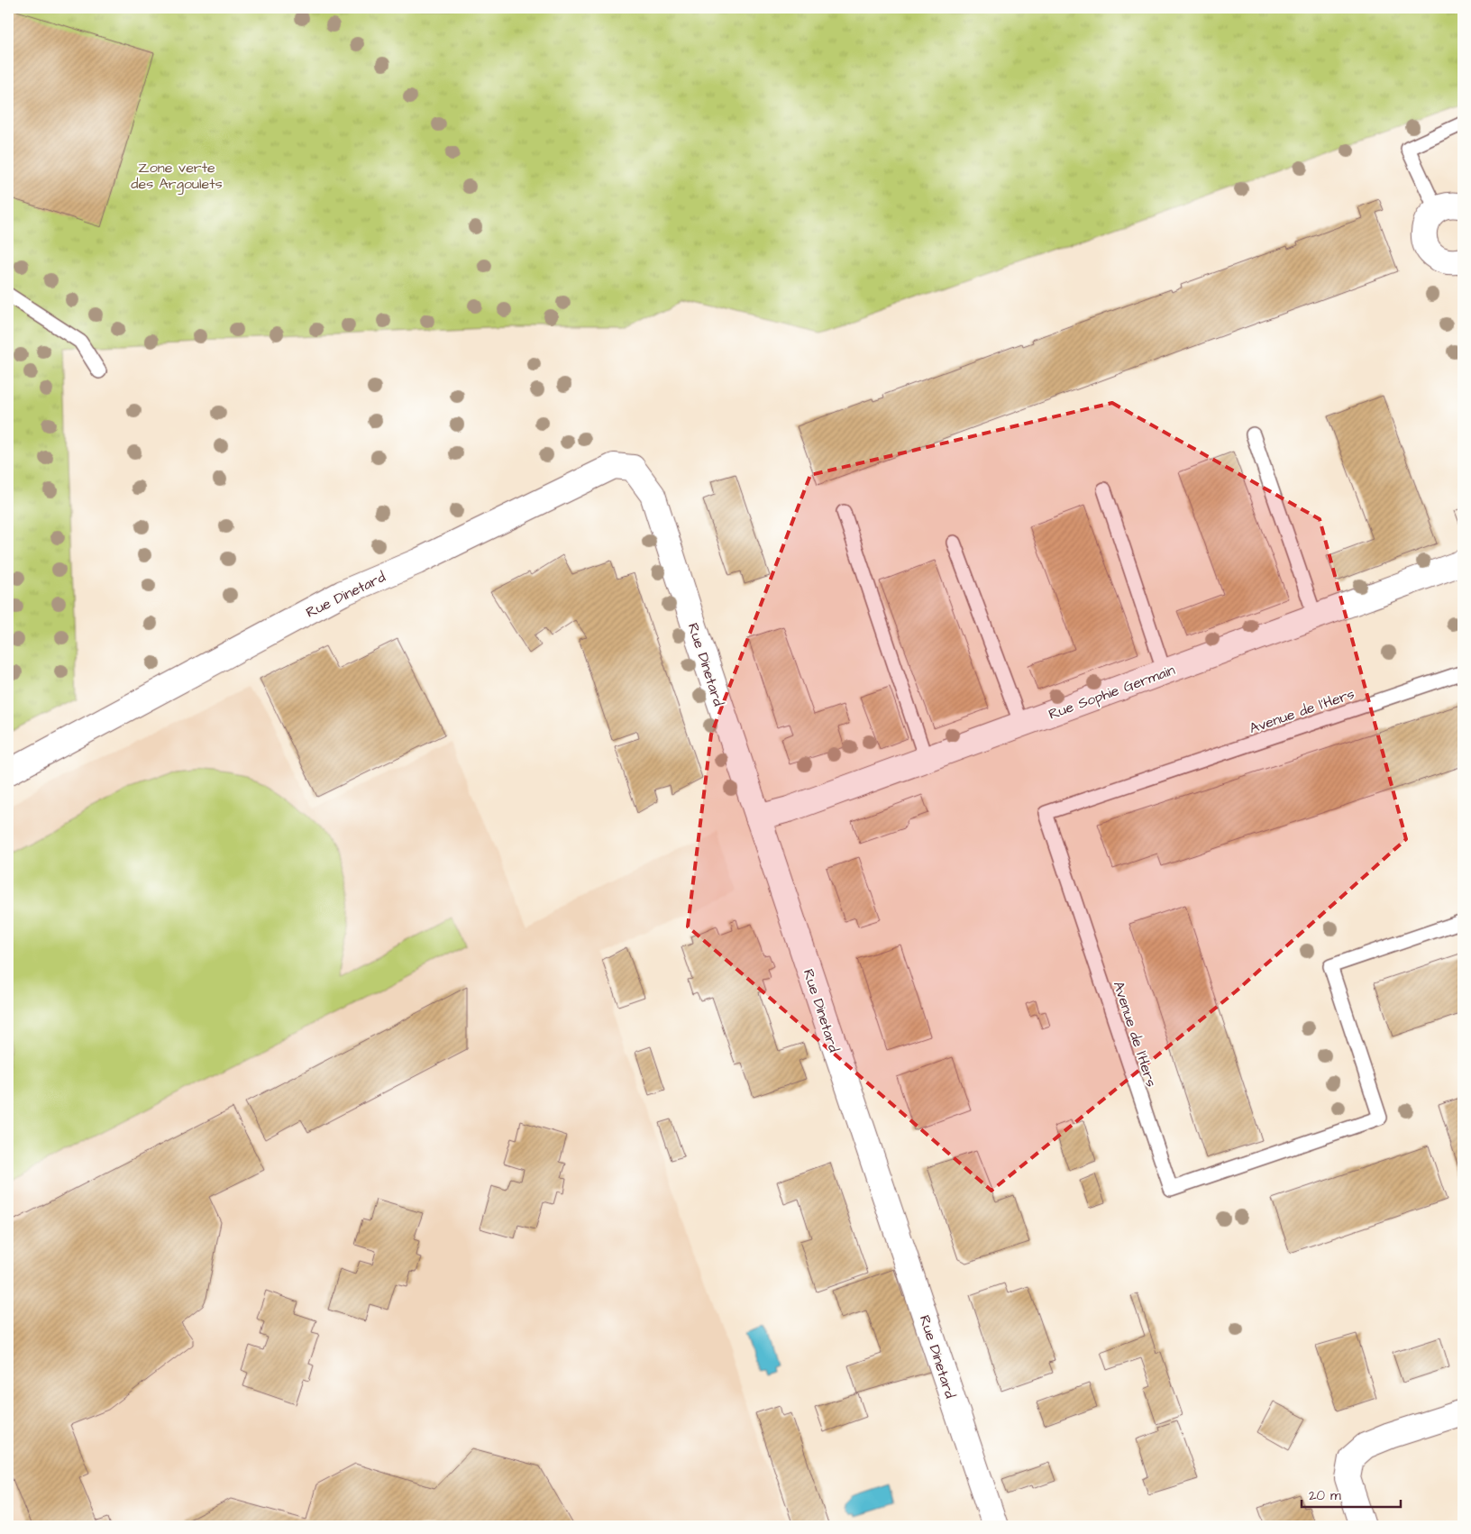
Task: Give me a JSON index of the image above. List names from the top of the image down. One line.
{"streets":{"street":["Rue Dinetard","Rue Sophie Germain"],"lane":["Avenue de l'Hers"]},"crossings":[["Rue Dinetard","Rue Sophie Germain"]],"parks":["Zone verte des Argoulets"],"scale_bar":"20 m"}
